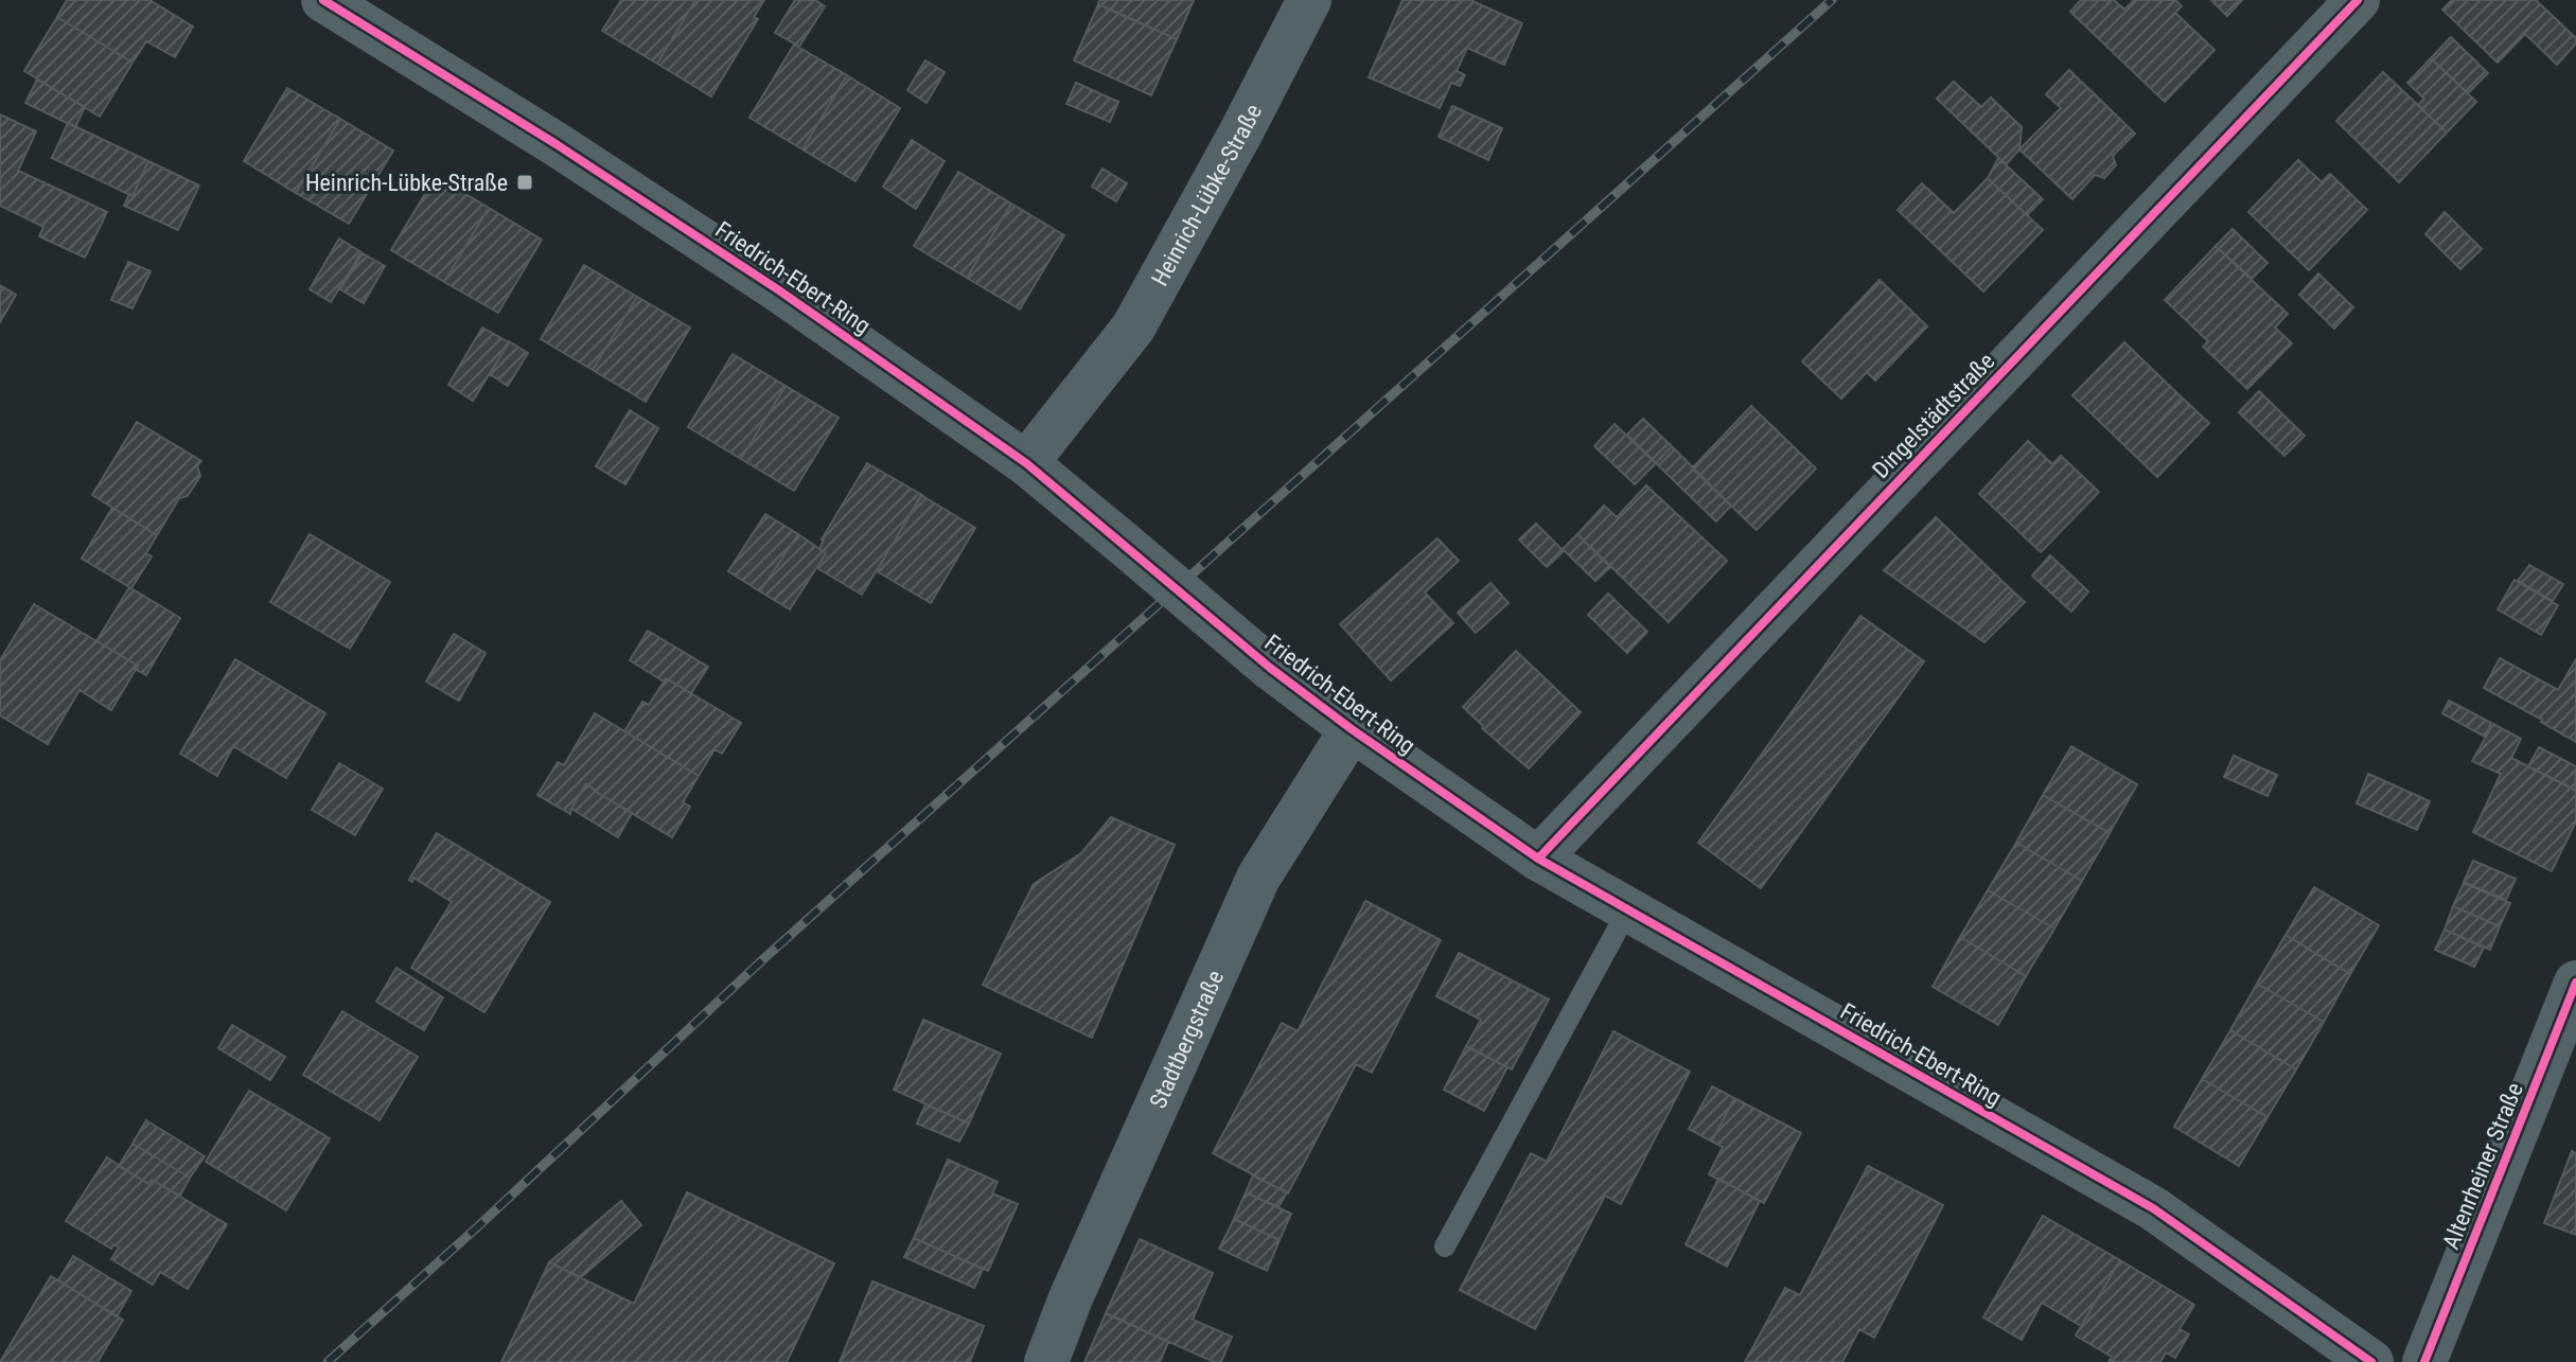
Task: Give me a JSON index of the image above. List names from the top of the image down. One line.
{"streets":{"street":["Heinrich-Lübke-Straße","Friedrich-Ebert-Ring","Dingelstädtstraße","Stadtbergstraße","Altenrheiner Straße"]},"crossings":[["Heinrich-Lübke-Straße","Friedrich-Ebert-Ring"],["Friedrich-Ebert-Ring","Dingelstädtstraße"],["Friedrich-Ebert-Ring","Stadtbergstraße"]],"places":{"transit":["Heinrich-Lübke-Straße"]}}
